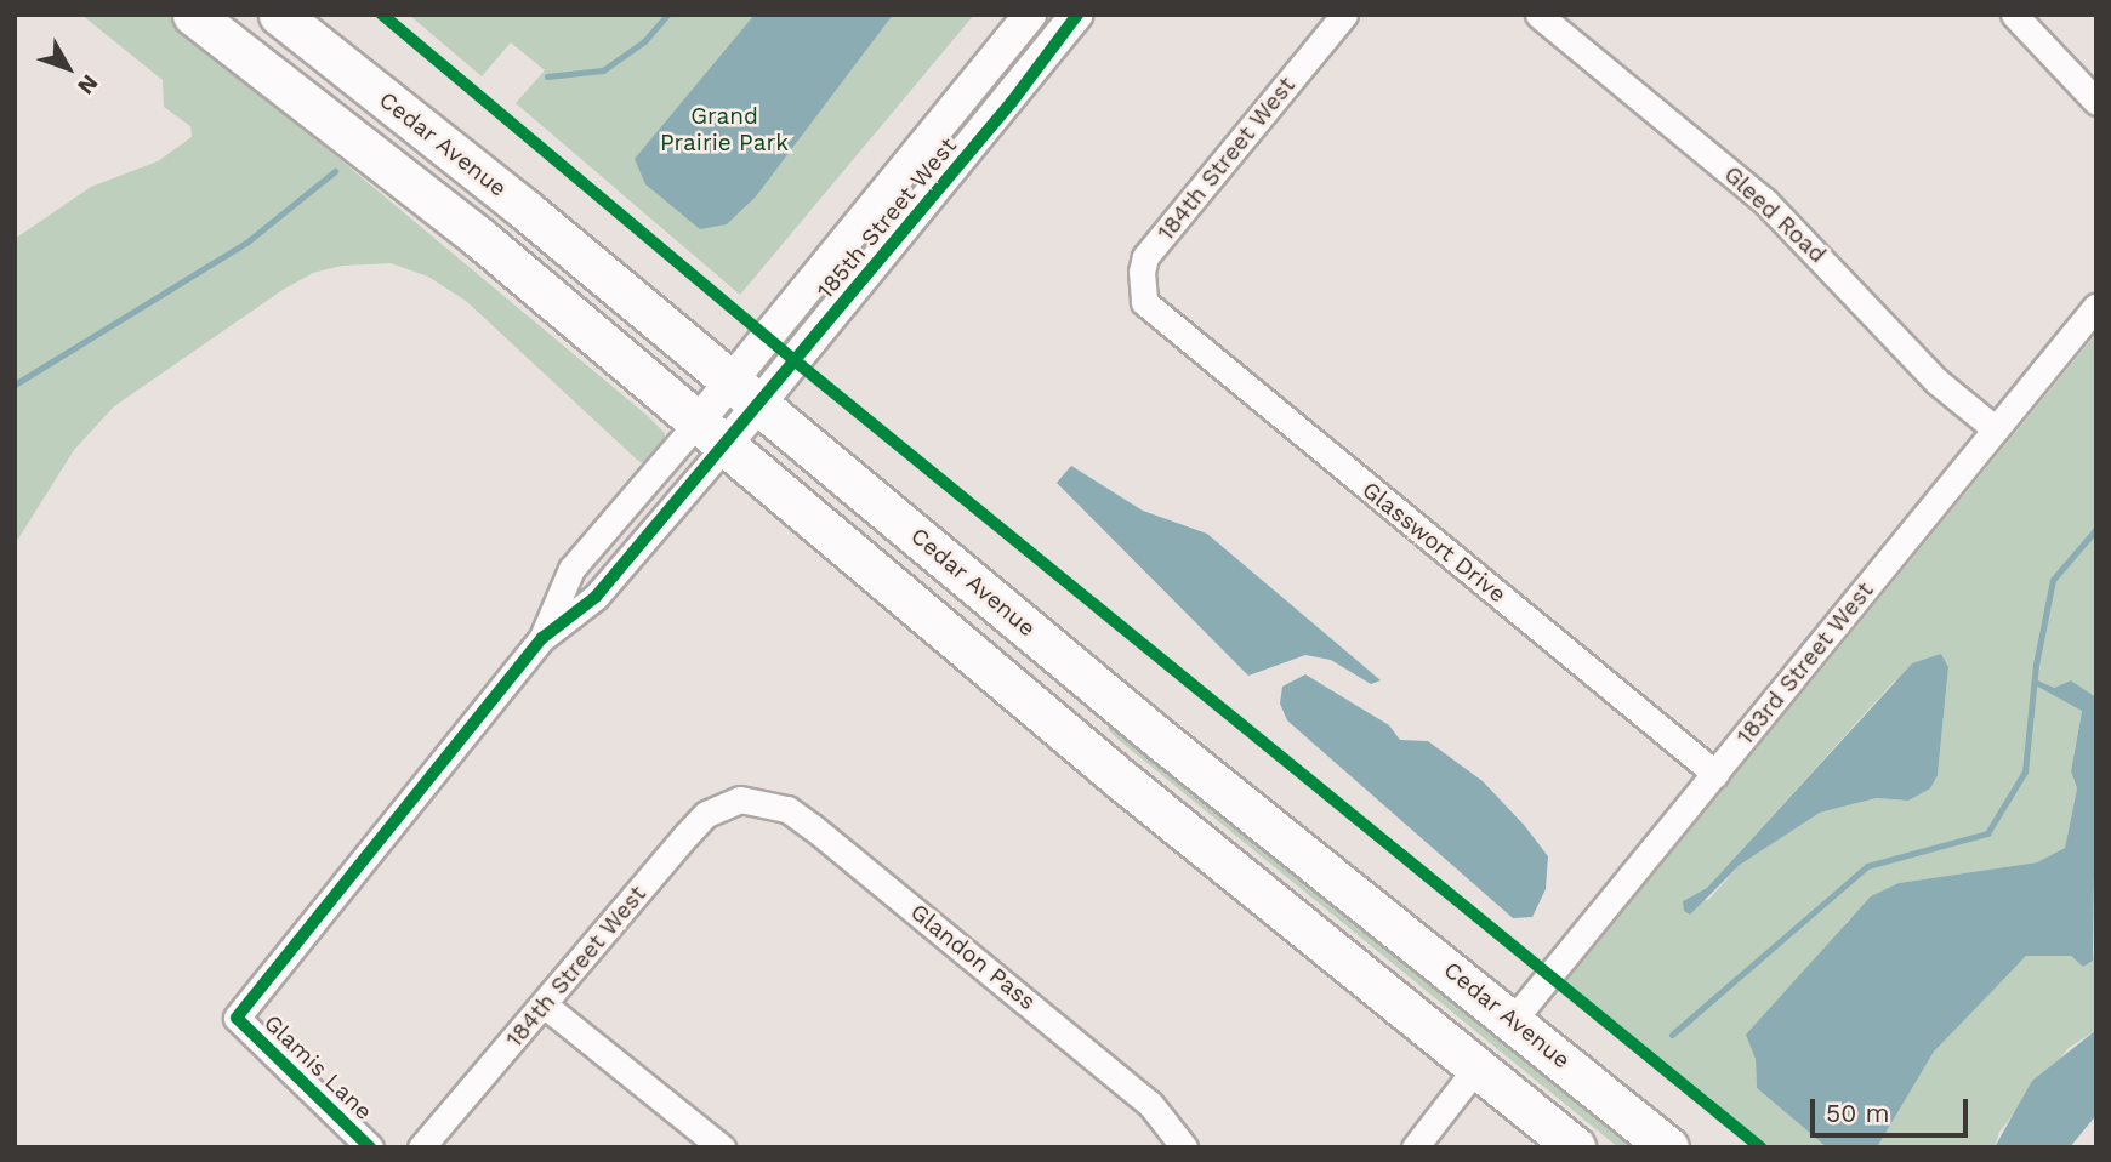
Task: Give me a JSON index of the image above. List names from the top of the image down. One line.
{"streets":{"main road":["Cedar Avenue"],"street":["184th Street West","Gleed Road","185th Street West","Glasswort Drive","183rd Street West","Glandon Pass","Glamis Lane"]},"crossings":[["Cedar Avenue","185th Street West"],["Cedar Avenue","183rd Street West"],["184th Street West","Glasswort Drive"],["184th Street West","Glandon Pass"],["Gleed Road","183rd Street West"],["Glasswort Drive","183rd Street West"]],"parks":["Grand Prairie Park"],"scale_bar":"50 m","north":"bottom right"}
